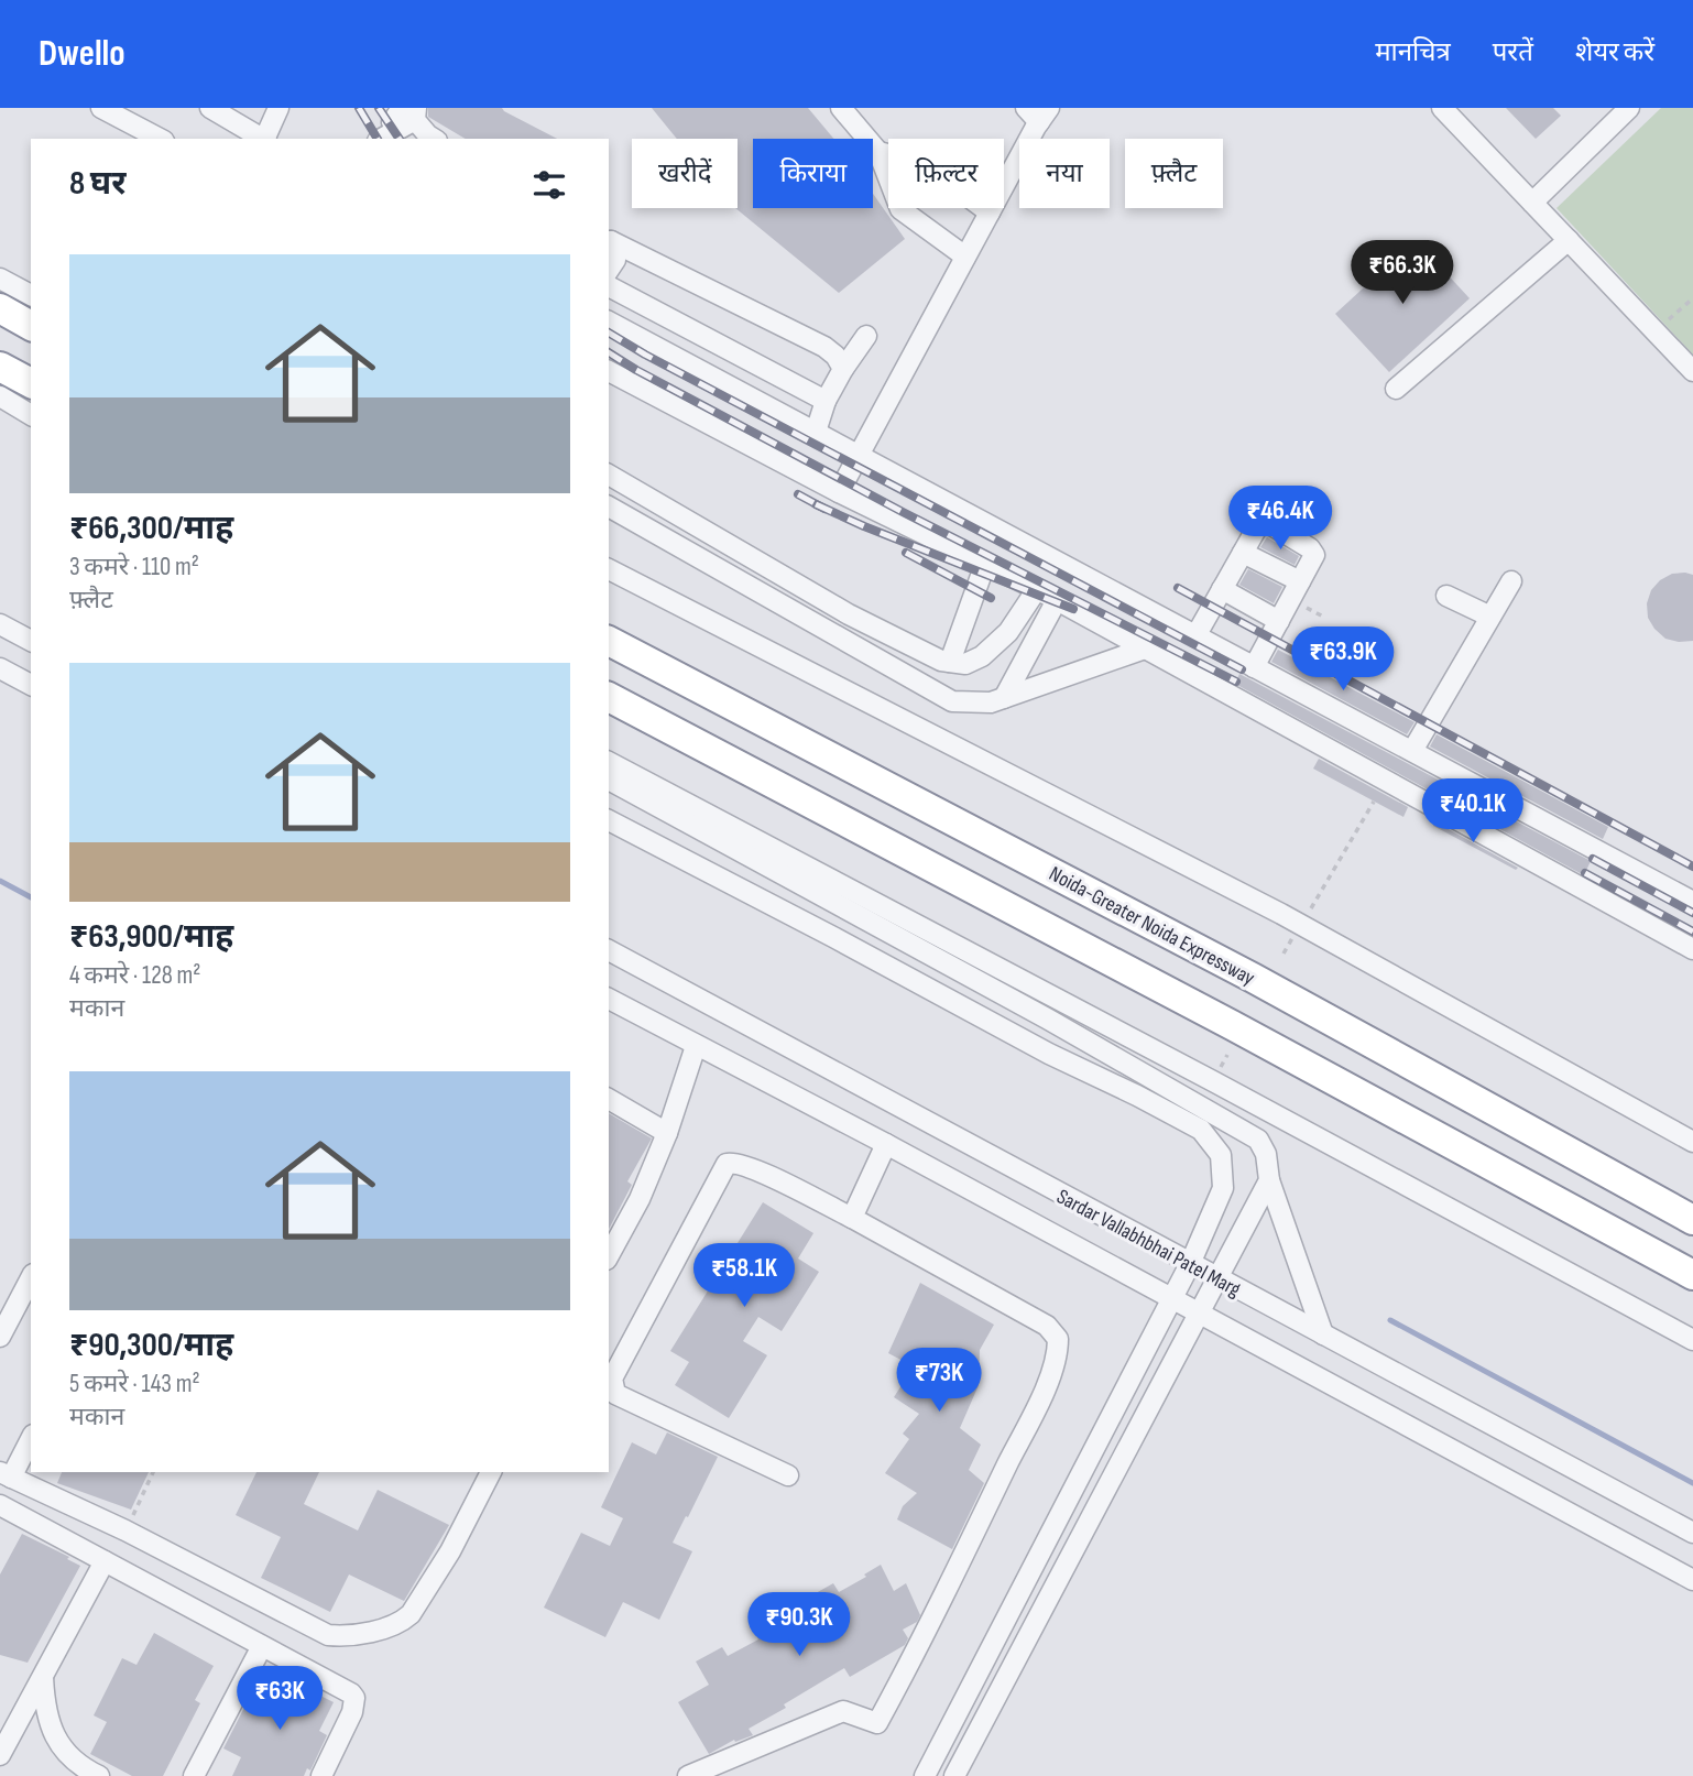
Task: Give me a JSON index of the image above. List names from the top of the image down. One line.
{"streets":{"highway":["Noida-Greater Noida Expressway"],"street":["Sardar Vallabhbhai Patel Marg"]},"page":{"header":"Dwello","nav":["मानचित्र","परतें","शेयर करें"],"chip":["खरीदें","किराया","फ़िल्टर","नया","फ़्लैट"],"heading":"8 घर","list":[{"name":"₹66,300/माह","note":"3 कमरे · 110 m² · फ़्लैट"},{"name":"₹63,900/माह","note":"4 कमरे · 128 m² · मकान"},{"name":"₹90,300/माह","note":"5 कमरे · 143 m² · मकान"}],"price":["₹66.3K","₹46.4K","₹63.9K","₹40.1K","₹58.1K","₹73K","₹90.3K","₹63K"]}}
